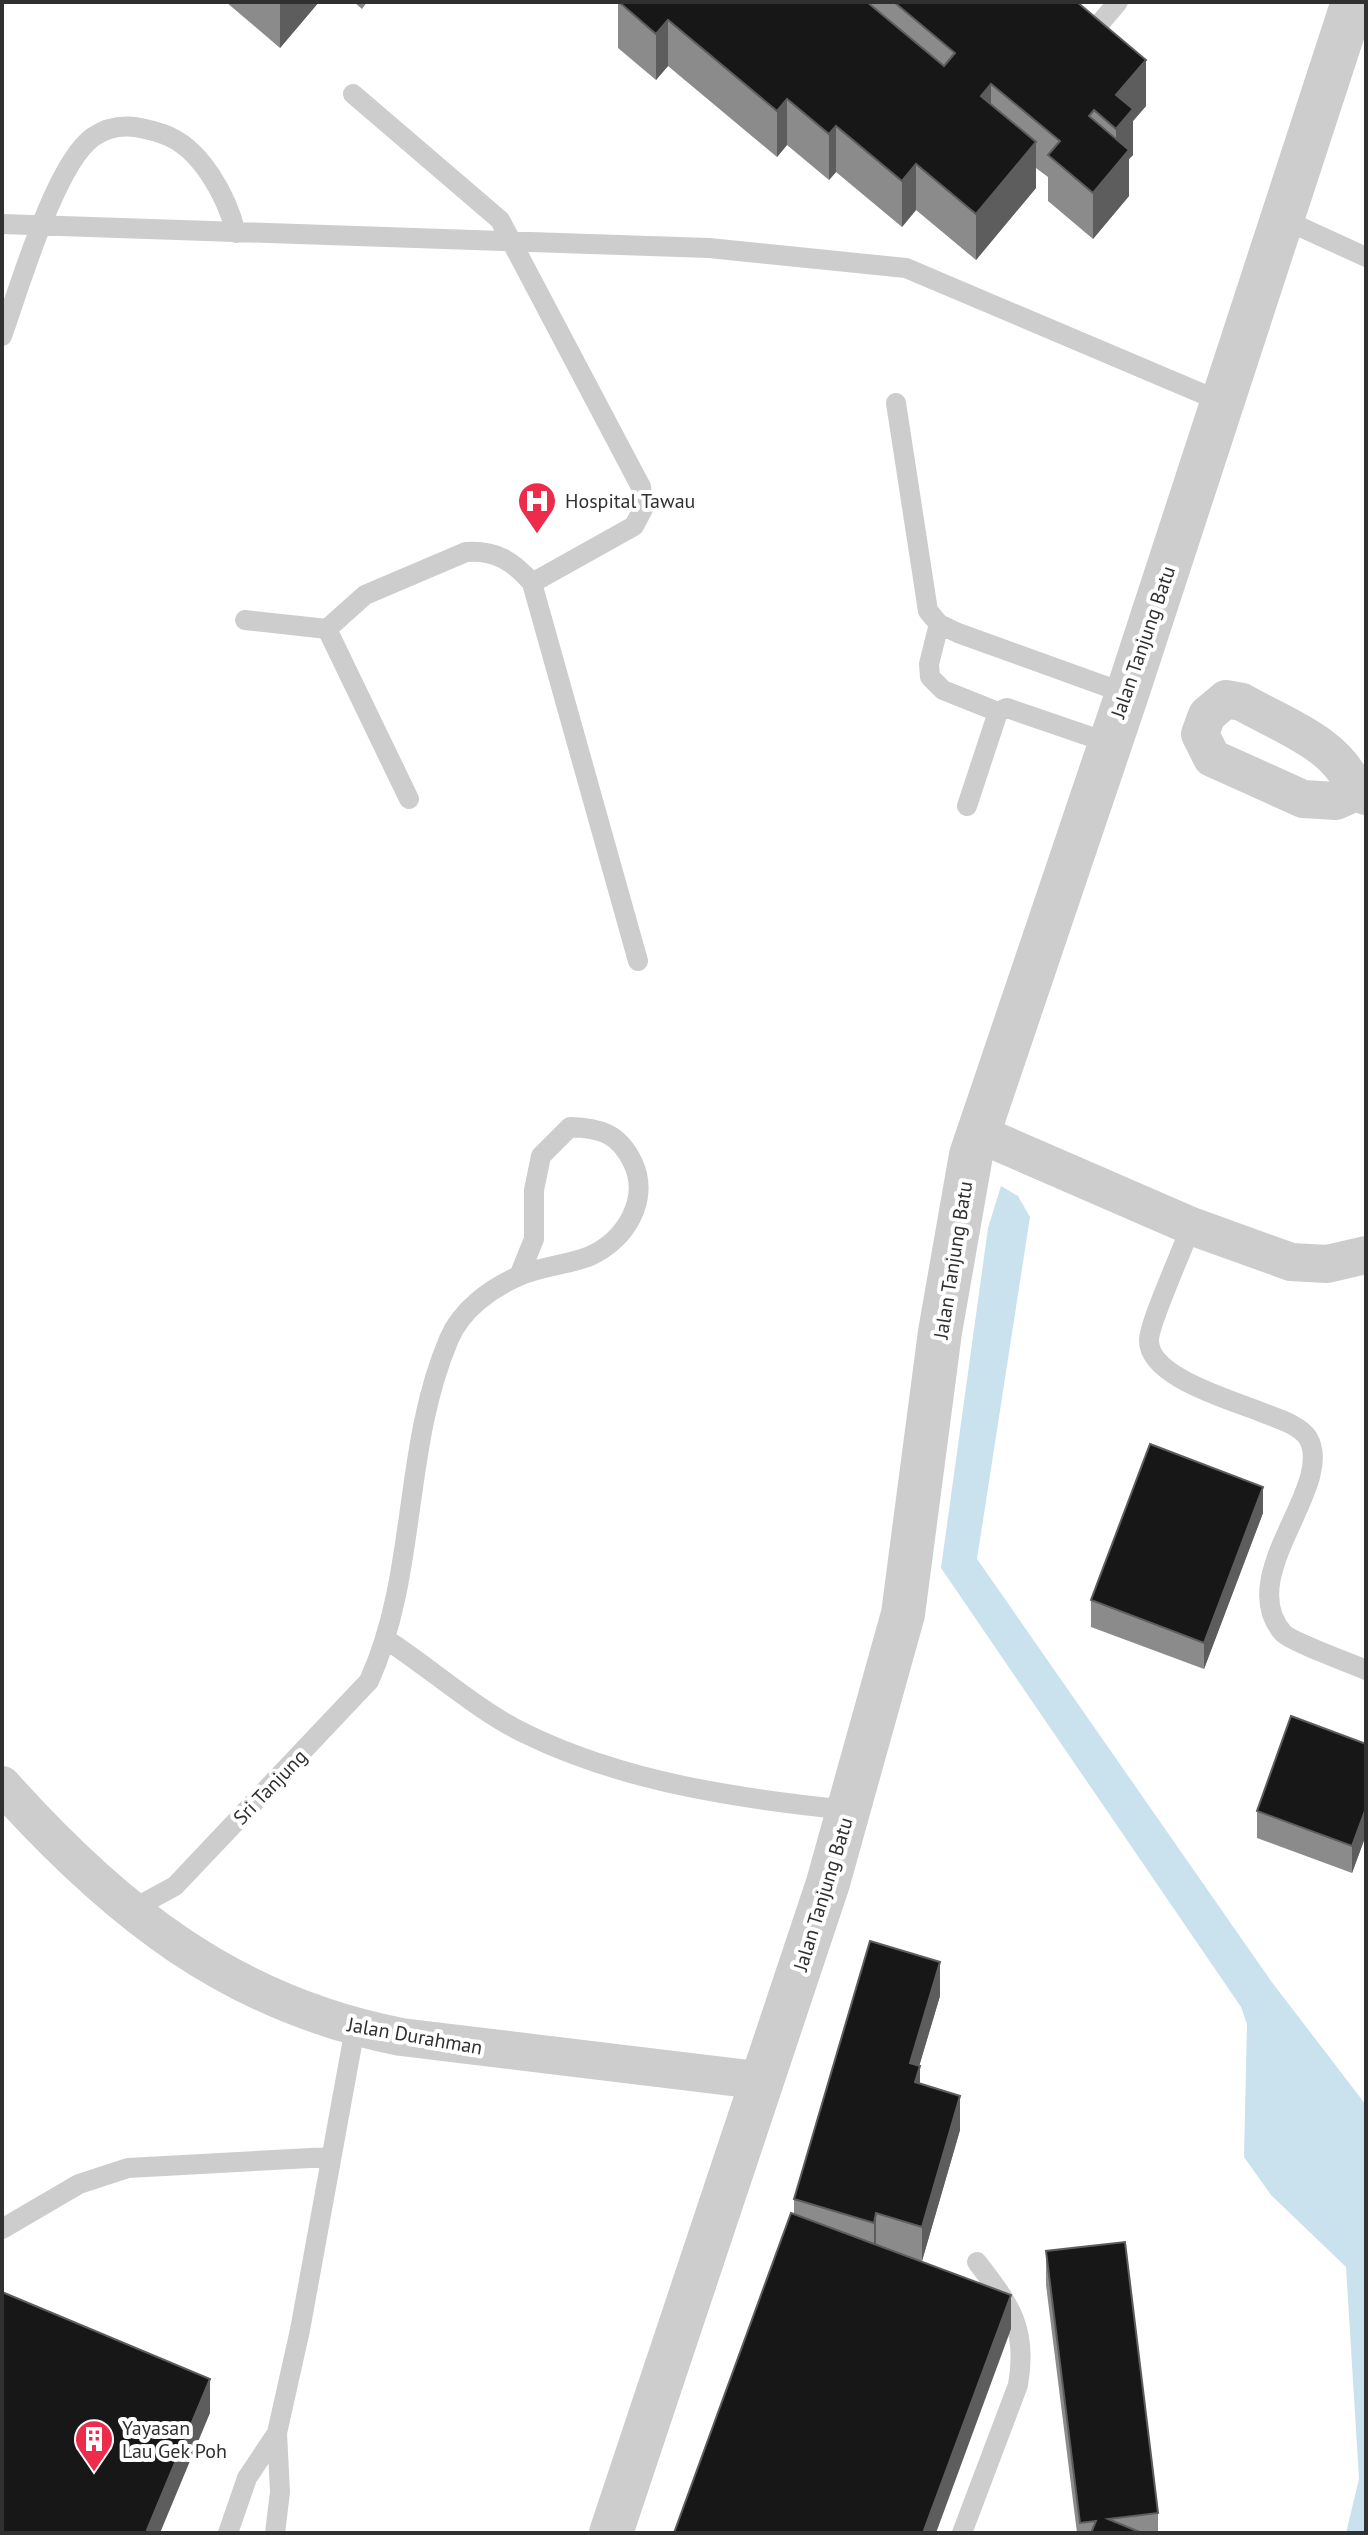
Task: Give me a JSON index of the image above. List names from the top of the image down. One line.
{"streets":{"street":["Jalan Tanjung Batu","Jalan Durahman"],"lane":["Sri Tanjung"]},"crossings":[["Jalan Tanjung Batu","Jalan Durahman"],["Sri Tanjung","Jalan Durahman"]],"places":{"hospital":["Hospital Tawau"],"building":["Yayasan Lau Gek Poh"]}}
